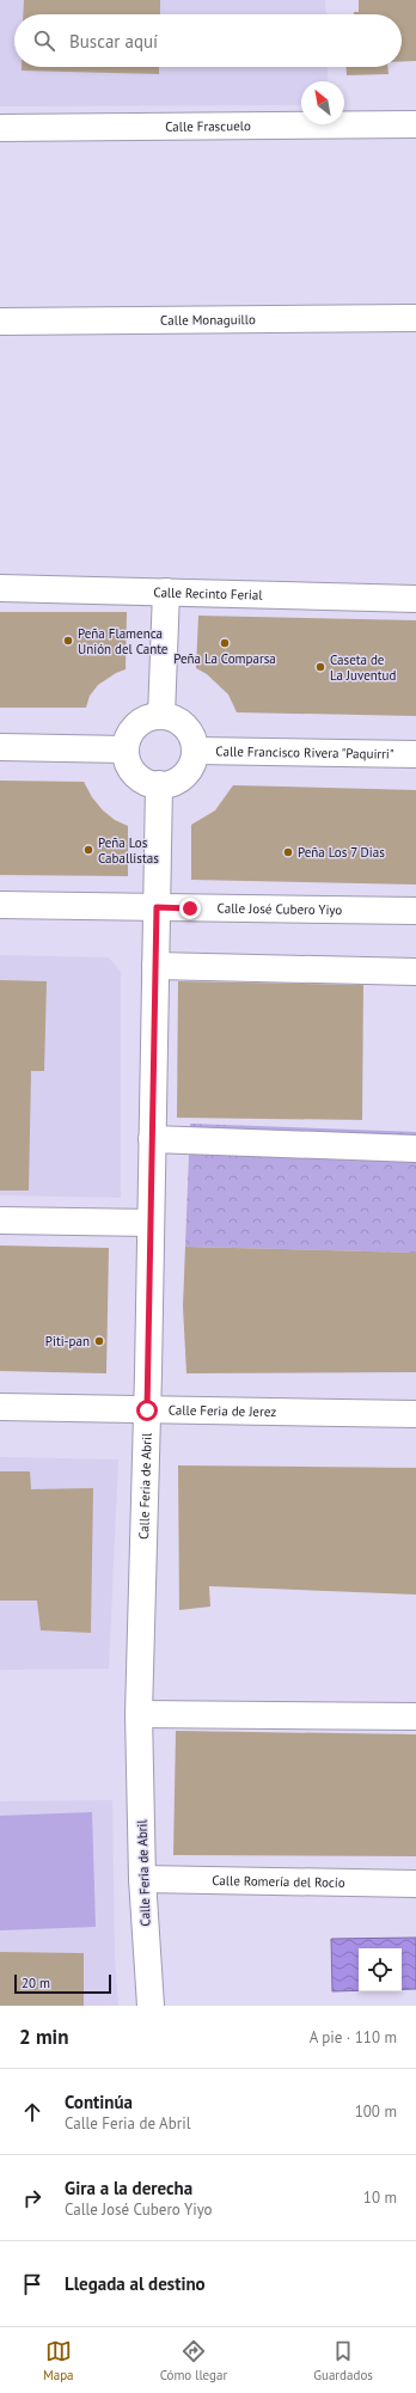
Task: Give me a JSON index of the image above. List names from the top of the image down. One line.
{"streets":{"street":["Calle Frascuelo","Calle Monaguillo","Calle Recinto Ferial","Calle Francisco Rivera \"Paquirri\"","Calle José Cubero Yiyo","Calle Feria de Jerez","Calle Feria de Abril","Calle Romería del Rocío"]},"crossings":[["Calle Francisco Rivera \"Paquirri\"","Calle Feria de Abril"],["Calle José Cubero Yiyo","Calle Feria de Abril"],["Calle Feria de Jerez","Calle Feria de Abril"],["Calle Feria de Abril","Calle Romería del Rocío"]],"places":["Peña Flamenca Unión del Cante","Peña La Comparsa","Caseta de La Juventud","Peña Los Caballistas","Peña Los 7 Dias","Piti-pan"],"scale_bar":"20 m","north":"top left","page":{"search":"Buscar aquí","scale":"20 m","heading":["2 min","A pie · 110 m"],"list":[["Continúa","Calle Feria de Abril","100 m"],["Gira a la derecha","Calle José Cubero Yiyo","10 m"],"Llegada al destino"],"nav":["Mapa","Cómo llegar","Guardados"]}}
